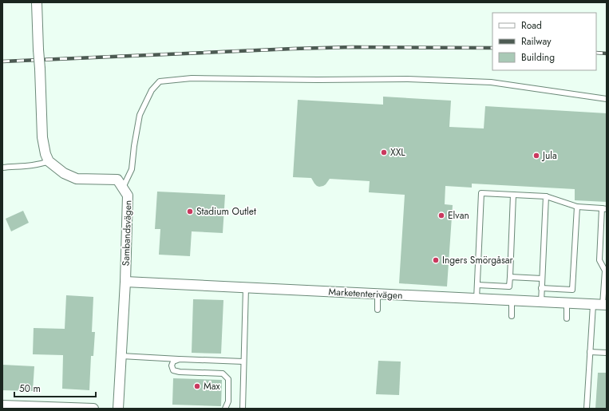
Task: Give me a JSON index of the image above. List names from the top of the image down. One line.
{"streets":{"street":["Sambandsvägen","Marketenterivägen"]},"crossings":[["Sambandsvägen","Marketenterivägen"]],"places":["XXL","Jula","Stadium Outlet","Elvan","Ingers Smörgåsar","Max"],"legend":["Road","Railway","Building"],"scale_bar":"50 m"}
